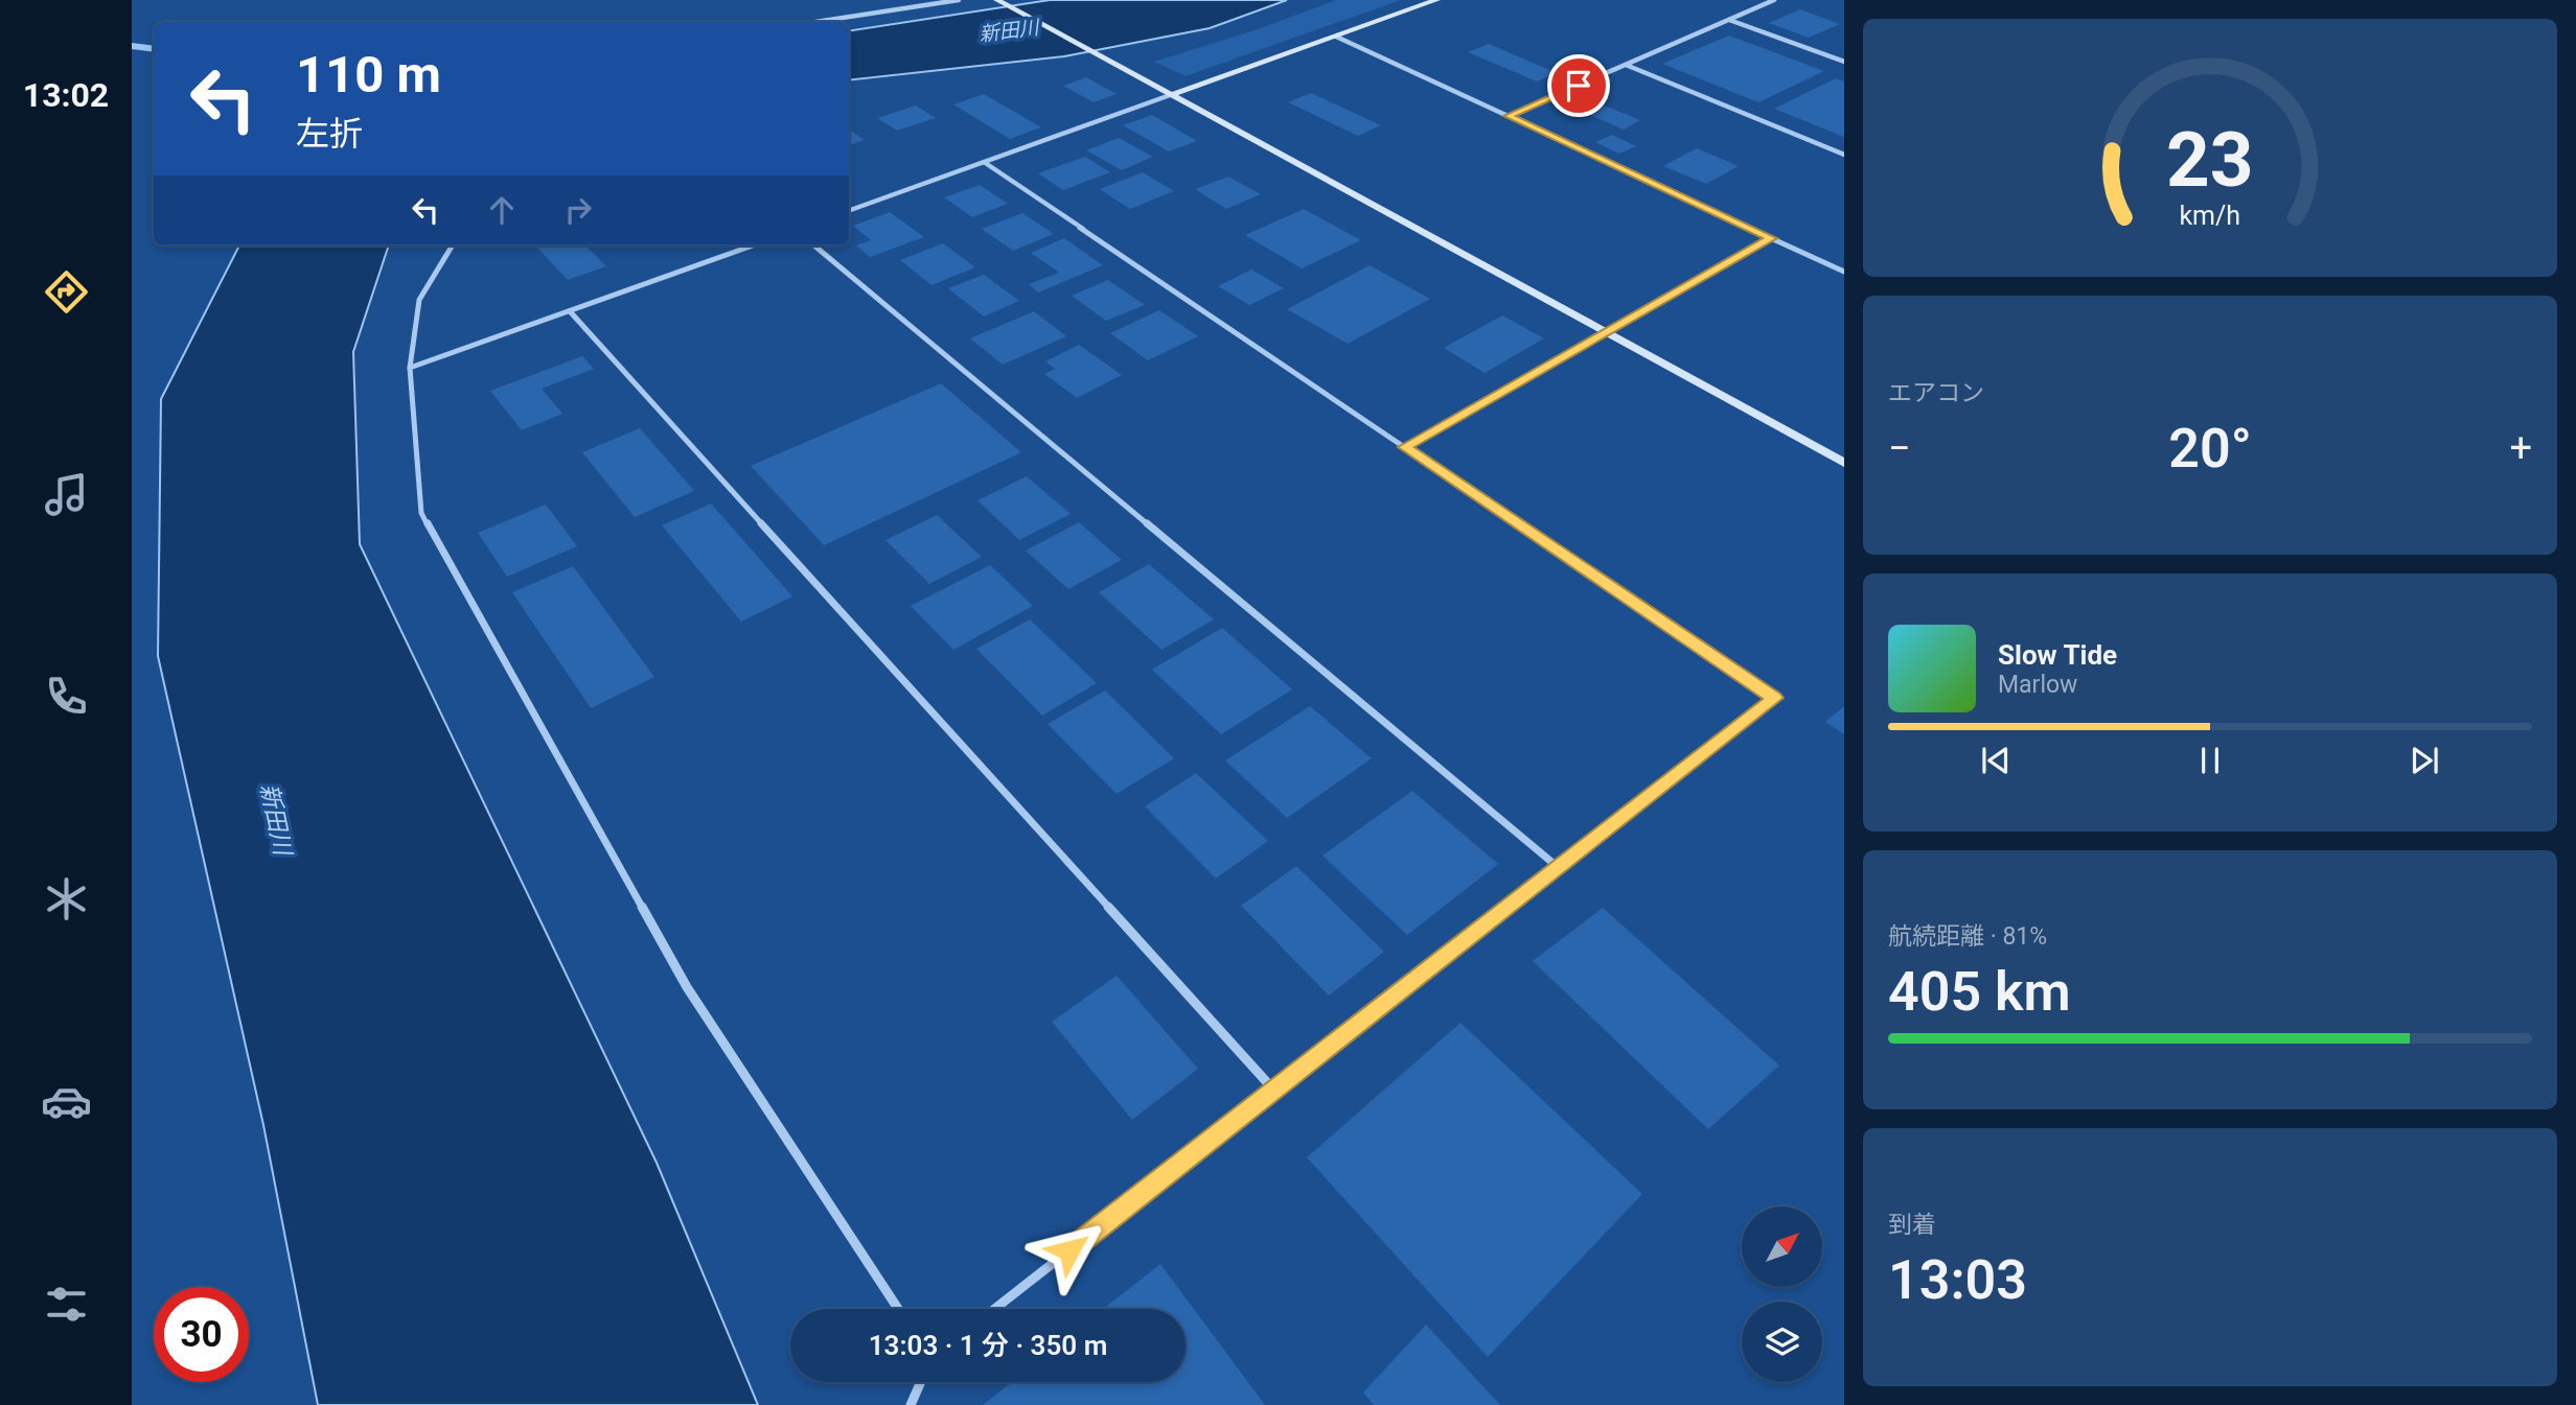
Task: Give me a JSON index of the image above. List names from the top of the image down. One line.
{"water":["新田川"],"north":"top right","page":{"tabs":"13:02","turn":["110 m","左折"],"tile":["エアコン",["航続距離 · 81%","405 km"],["到着","13:03"]],"heat":["−","20°","+"],"song":["Slow Tide","Marlow"],"limit":"30","trip":"13:03 · 1 分 · 350 m","gauge":["23","km/h"]}}
